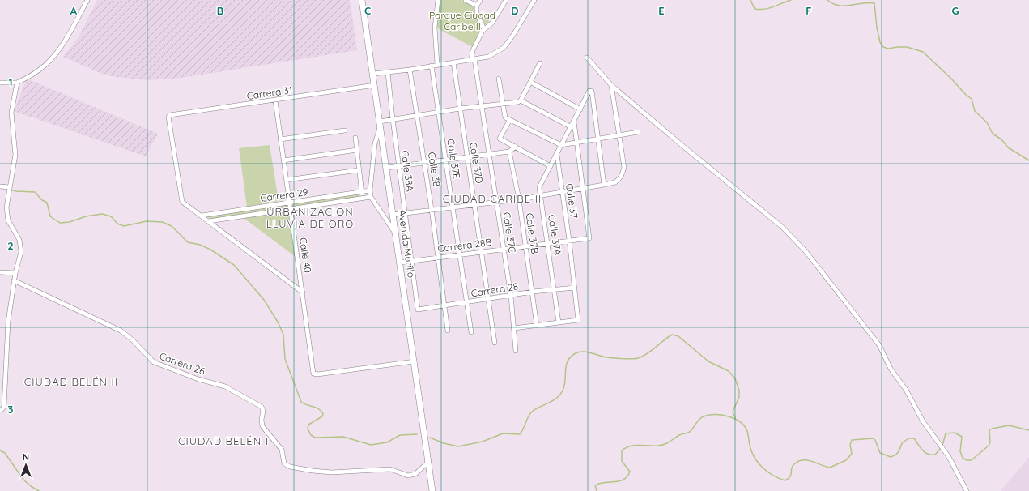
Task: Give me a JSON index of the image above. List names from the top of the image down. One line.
{"streets":{"main road":["Avenida Murillo"],"street":["Carrera 31","Calle 37E","Calle 37D","Calle 38","Calle 38A","Carrera 29","Calle 37","Calle 37C","Calle 37B","Calle 37A","Carrera 28B","Calle 40","Carrera 28","Carrera 26"]},"crossings":[["Carrera 31","Carrera 29"],["Carrera 31","Avenida Murillo"],["Carrera 31","Calle 40"],["Calle 37E","Carrera 28B"],["Calle 37E","Carrera 28"],["Calle 37D","Carrera 28B"],["Calle 37D","Carrera 28"],["Calle 38","Carrera 28B"],["Calle 38","Carrera 28"],["Calle 38A","Carrera 28B"],["Calle 38A","Carrera 28"],["Carrera 29","Calle 40"],["Calle 37","Calle 37A"],["Calle 37","Carrera 28B"],["Calle 37","Carrera 28"],["Calle 37C","Carrera 28B"],["Calle 37C","Carrera 28"],["Calle 37B","Carrera 28B"],["Calle 37B","Carrera 28"],["Calle 37A","Carrera 28B"],["Calle 37A","Carrera 28"],["Avenida Murillo","Carrera 28B"],["Avenida Murillo","Calle 40"],["Avenida Murillo","Carrera 26"]],"districts":["CIUDAD CARIBE II","URBANIZACIÓN LLUVIA DE ORO","CIUDAD BELÉN II","CIUDAD BELÉN I"],"parks":["Parque Ciudad Caribe II"],"north":"top","grid":{"columns":["A","B","C","D","E","F","G"],"rows":["1","2","3"]}}
